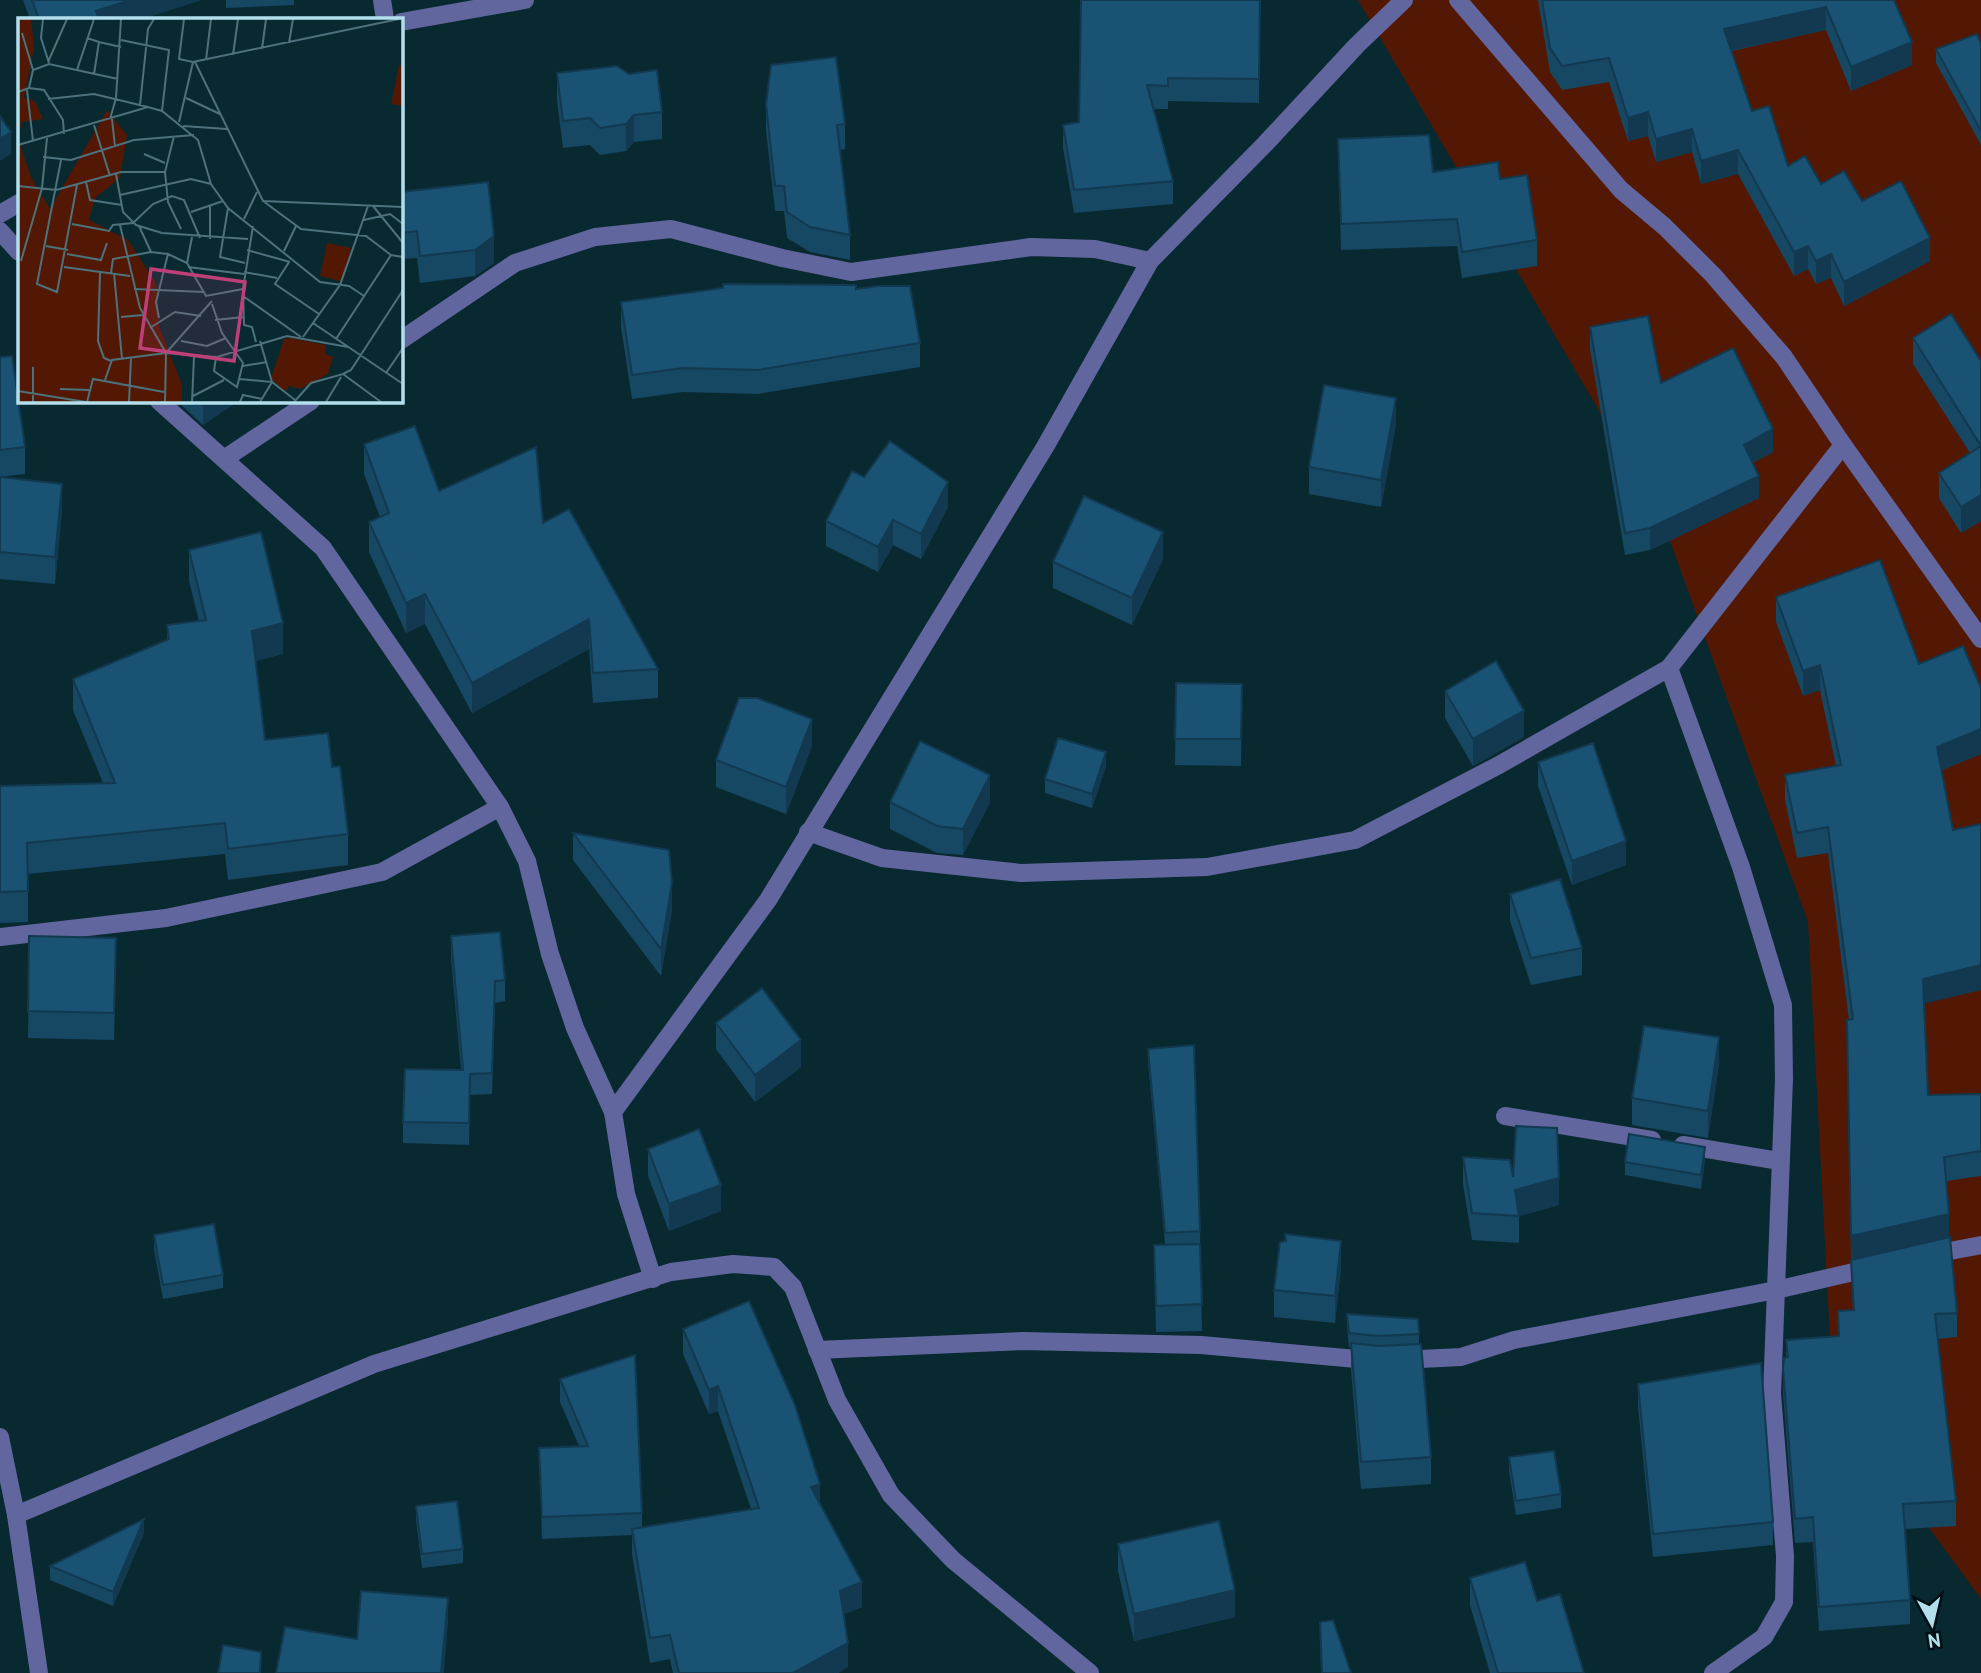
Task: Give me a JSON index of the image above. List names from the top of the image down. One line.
{"north":"bottom"}
